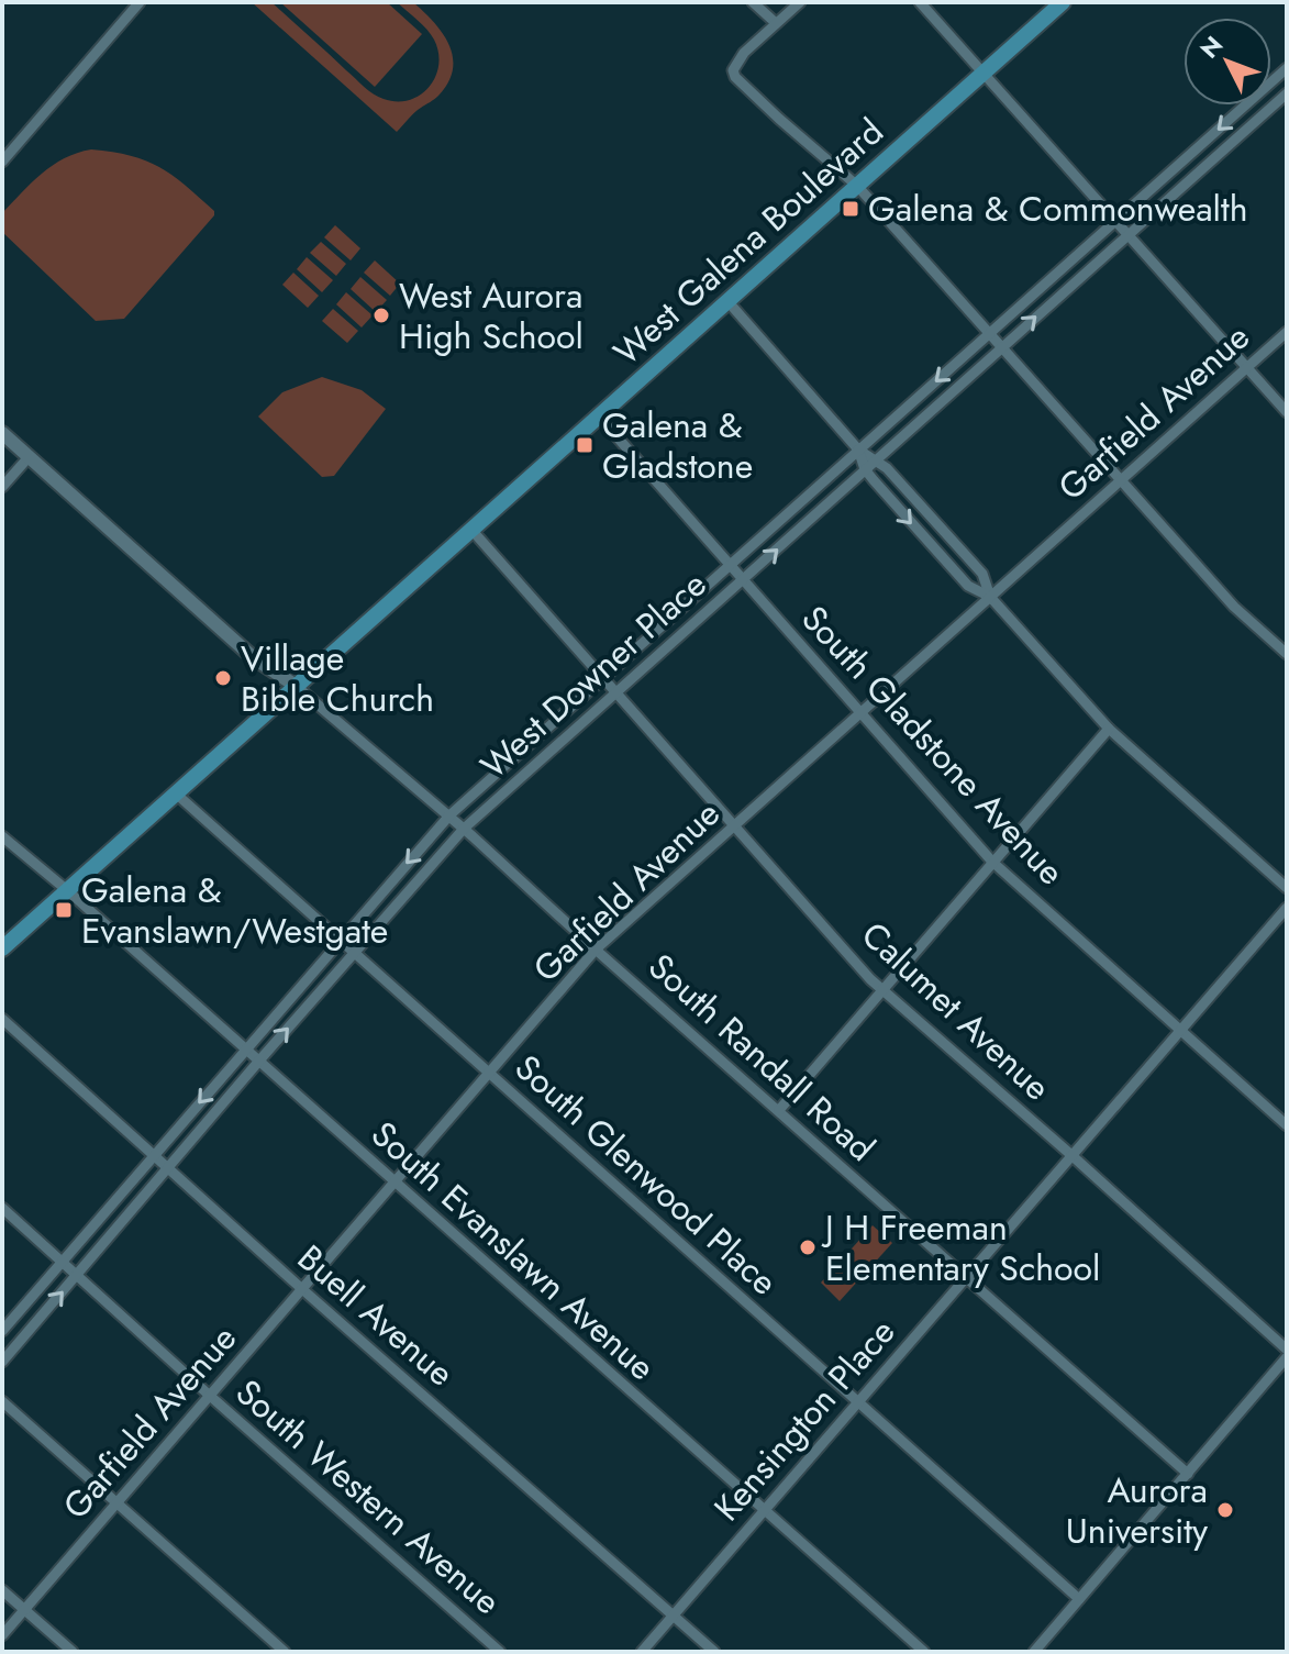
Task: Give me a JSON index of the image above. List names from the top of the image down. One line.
{"streets":{"main road":["West Galena Boulevard"],"street":["Garfield Avenue","West Downer Place","South Gladstone Avenue","Calumet Avenue","South Randall Road","South Glenwood Place","South Evanslawn Avenue","Buell Avenue","Kensington Place","South Western Avenue"]},"crossings":[["West Galena Boulevard","South Gladstone Avenue"],["West Galena Boulevard","Calumet Avenue"],["West Galena Boulevard","South Randall Road"],["West Galena Boulevard","South Glenwood Place"],["West Galena Boulevard","South Evanslawn Avenue"],["Garfield Avenue","South Gladstone Avenue"],["Garfield Avenue","Calumet Avenue"],["Garfield Avenue","South Randall Road"],["Garfield Avenue","South Glenwood Place"],["Garfield Avenue","South Evanslawn Avenue"],["Garfield Avenue","Buell Avenue"],["Garfield Avenue","South Western Avenue"],["West Downer Place","South Gladstone Avenue"],["West Downer Place","Calumet Avenue"],["West Downer Place","South Randall Road"],["West Downer Place","South Glenwood Place"],["West Downer Place","South Evanslawn Avenue"],["West Downer Place","Buell Avenue"],["West Downer Place","South Western Avenue"],["South Gladstone Avenue","Kensington Place"],["Calumet Avenue","Kensington Place"],["South Randall Road","Kensington Place"],["South Glenwood Place","Kensington Place"],["South Evanslawn Avenue","Kensington Place"],["Buell Avenue","Kensington Place"]],"places":{"transit":["Galena & Commonwealth","Galena & Gladstone","Galena & Evanslawn/Westgate"],"other":["West Aurora High School","Village Bible Church","J H Freeman Elementary School","Aurora University"]},"north":"top left"}
